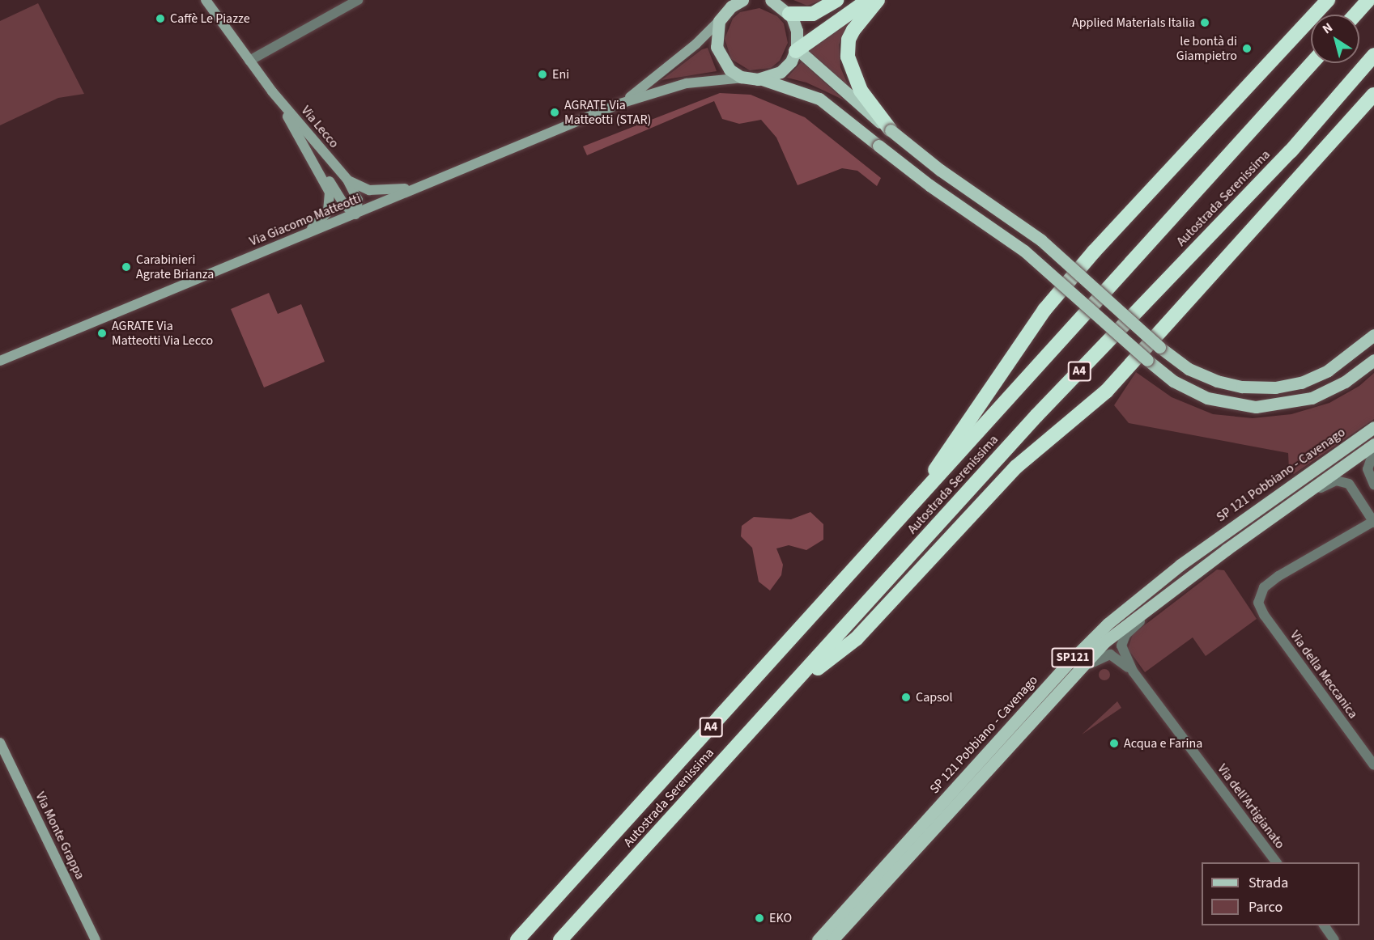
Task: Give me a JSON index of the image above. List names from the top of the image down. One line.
{"streets":{"highway":["Autostrada Serenissima","A4"],"main road":["SP 121 Pobbiano - Cavenago","SP121"],"street":["Via Lecco","Via Giacomo Matteotti","Via della Meccanica","Via dell'Artigianato","Via Monte Grappa"]},"crossings":[["Via Lecco","Via Giacomo Matteotti"],["SP 121 Pobbiano - Cavenago","Via dell'Artigianato"]],"places":["Caffè Le Piazze","Applied Materials Italia","le bontà di Giampietro","Eni","AGRATE Via Matteotti (STAR)","Carabinieri Agrate Brianza","AGRATE Via Matteotti Via Lecco","Capsol","Acqua e Farina","EKO"],"legend":["Strada","Parco"],"north":"top left"}
